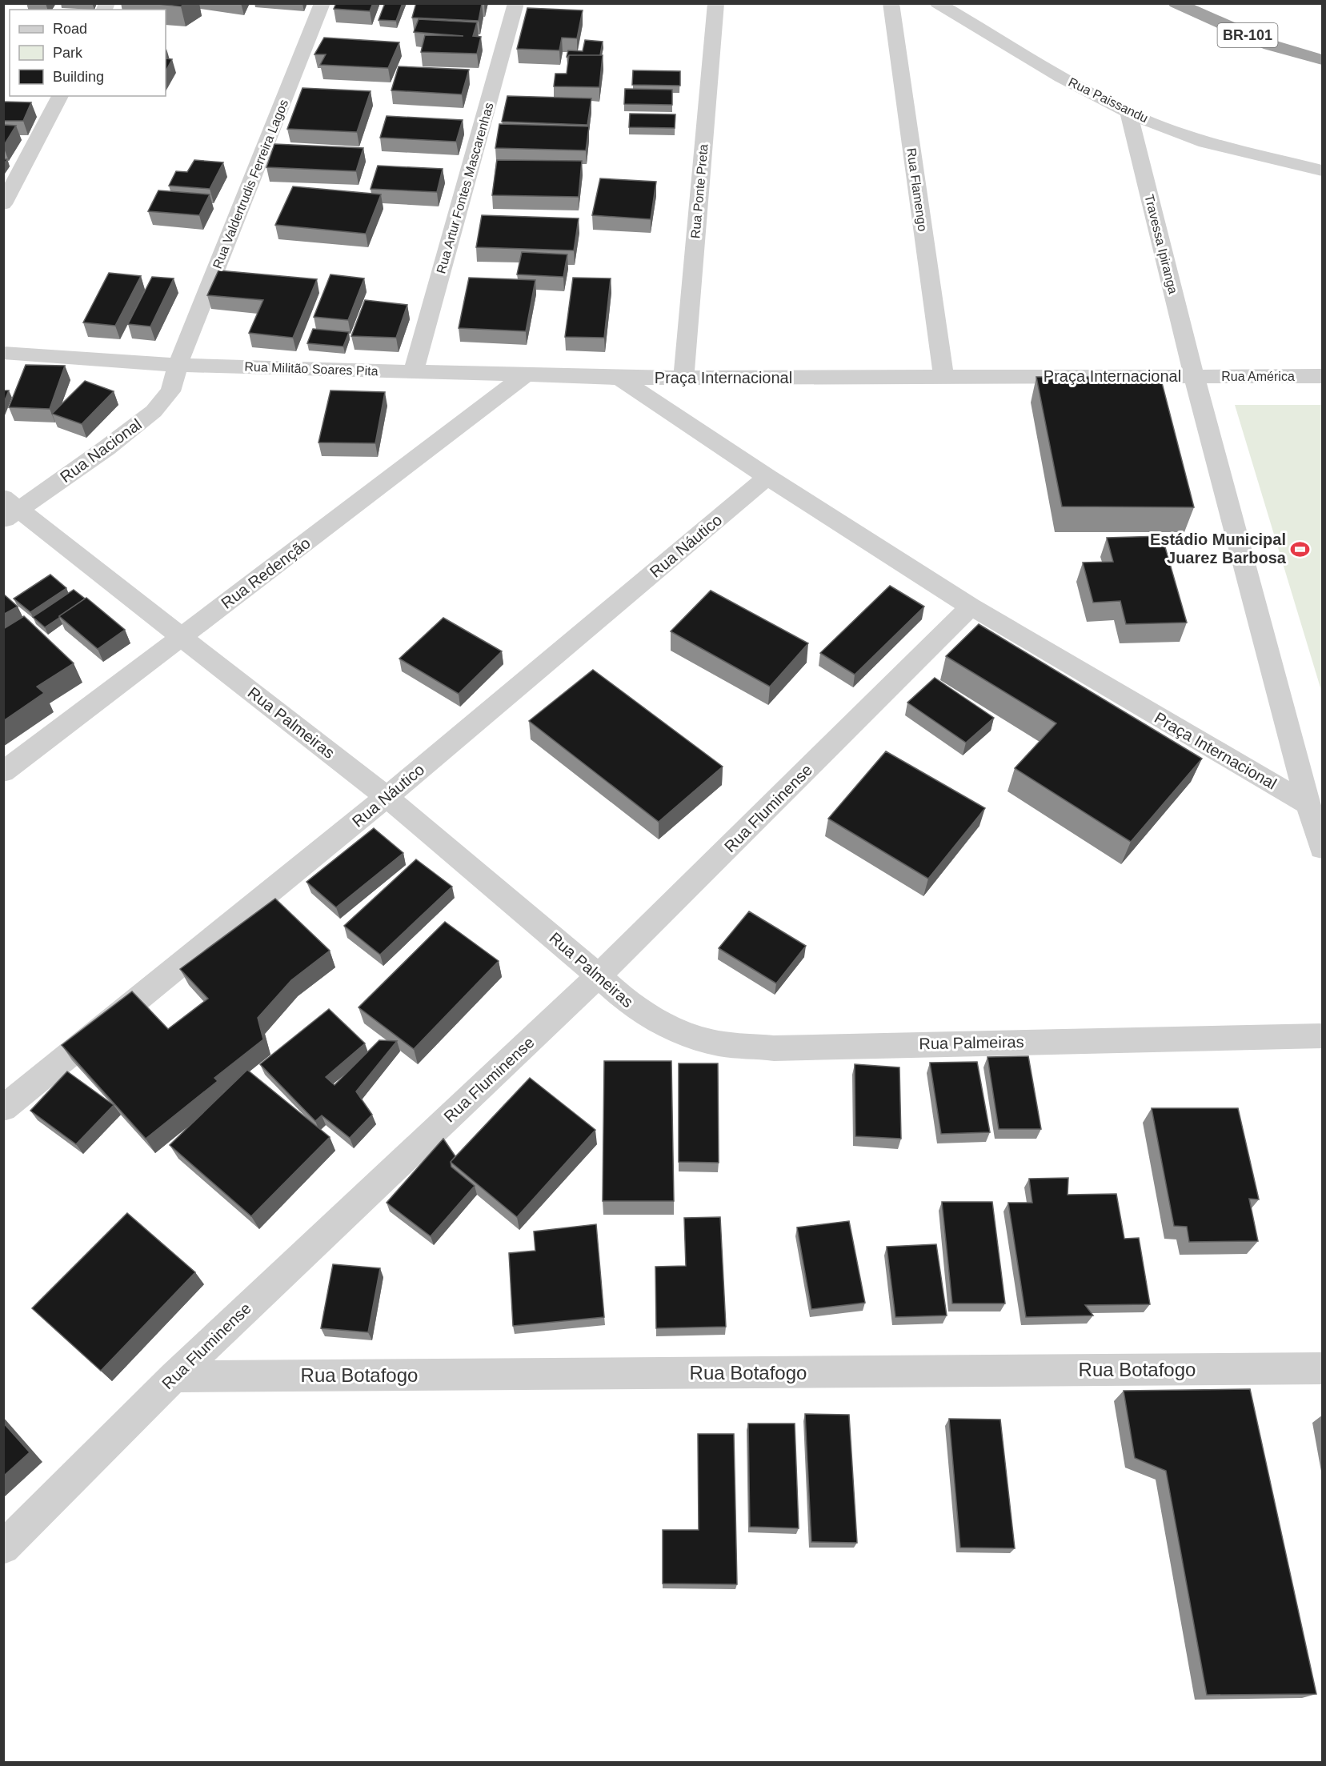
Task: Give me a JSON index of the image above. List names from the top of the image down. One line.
{"streets":{"highway":["BR-101"],"street":["Rua Paissandu","Rua Valdertrudis Ferreira Lagos","Rua Artur Fontes Mascarenhas","Rua Flamengo","Rua Ponte Preta","Travessa Ipiranga","Rua Militão Soares Pita","Praça Internacional","Rua América","Rua Nacional","Rua Náutico","Rua Redenção","Rua Palmeiras","Rua Fluminense","Rua Botafogo"]},"crossings":[["Rua Paissandu","Travessa Ipiranga"],["Rua Valdertrudis Ferreira Lagos","Rua Militão Soares Pita"],["Rua Valdertrudis Ferreira Lagos","Rua Nacional"],["Rua Artur Fontes Mascarenhas","Rua Militão Soares Pita"],["Rua Flamengo","Praça Internacional"],["Rua Ponte Preta","Praça Internacional"],["Travessa Ipiranga","Praça Internacional"],["Travessa Ipiranga","Rua América"],["Rua Militão Soares Pita","Praça Internacional"],["Rua Militão Soares Pita","Rua Nacional"],["Rua Militão Soares Pita","Rua Redenção"],["Praça Internacional","Rua América"],["Praça Internacional","Rua Náutico"],["Praça Internacional","Rua Fluminense"],["Rua Nacional","Rua Palmeiras"],["Rua Náutico","Rua Palmeiras"],["Rua Redenção","Rua Palmeiras"],["Rua Palmeiras","Rua Fluminense"],["Rua Fluminense","Rua Botafogo"]],"places":{"sports":["Estádio Municipal Juarez Barbosa"]},"legend":["Road","Park","Building"]}
